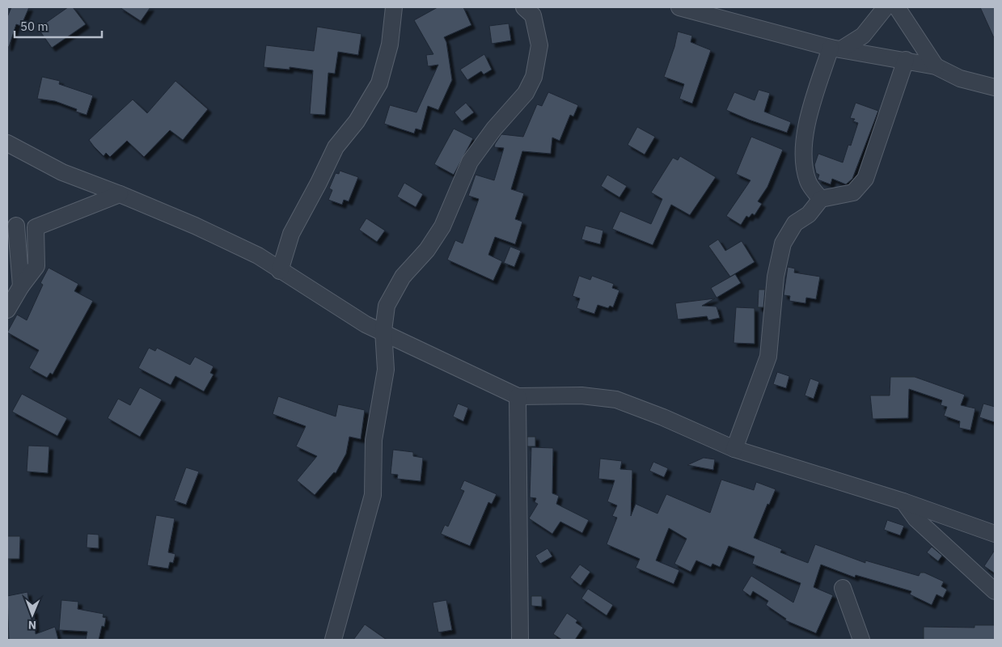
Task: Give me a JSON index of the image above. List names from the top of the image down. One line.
{"scale_bar":"50 m","north":"bottom"}
